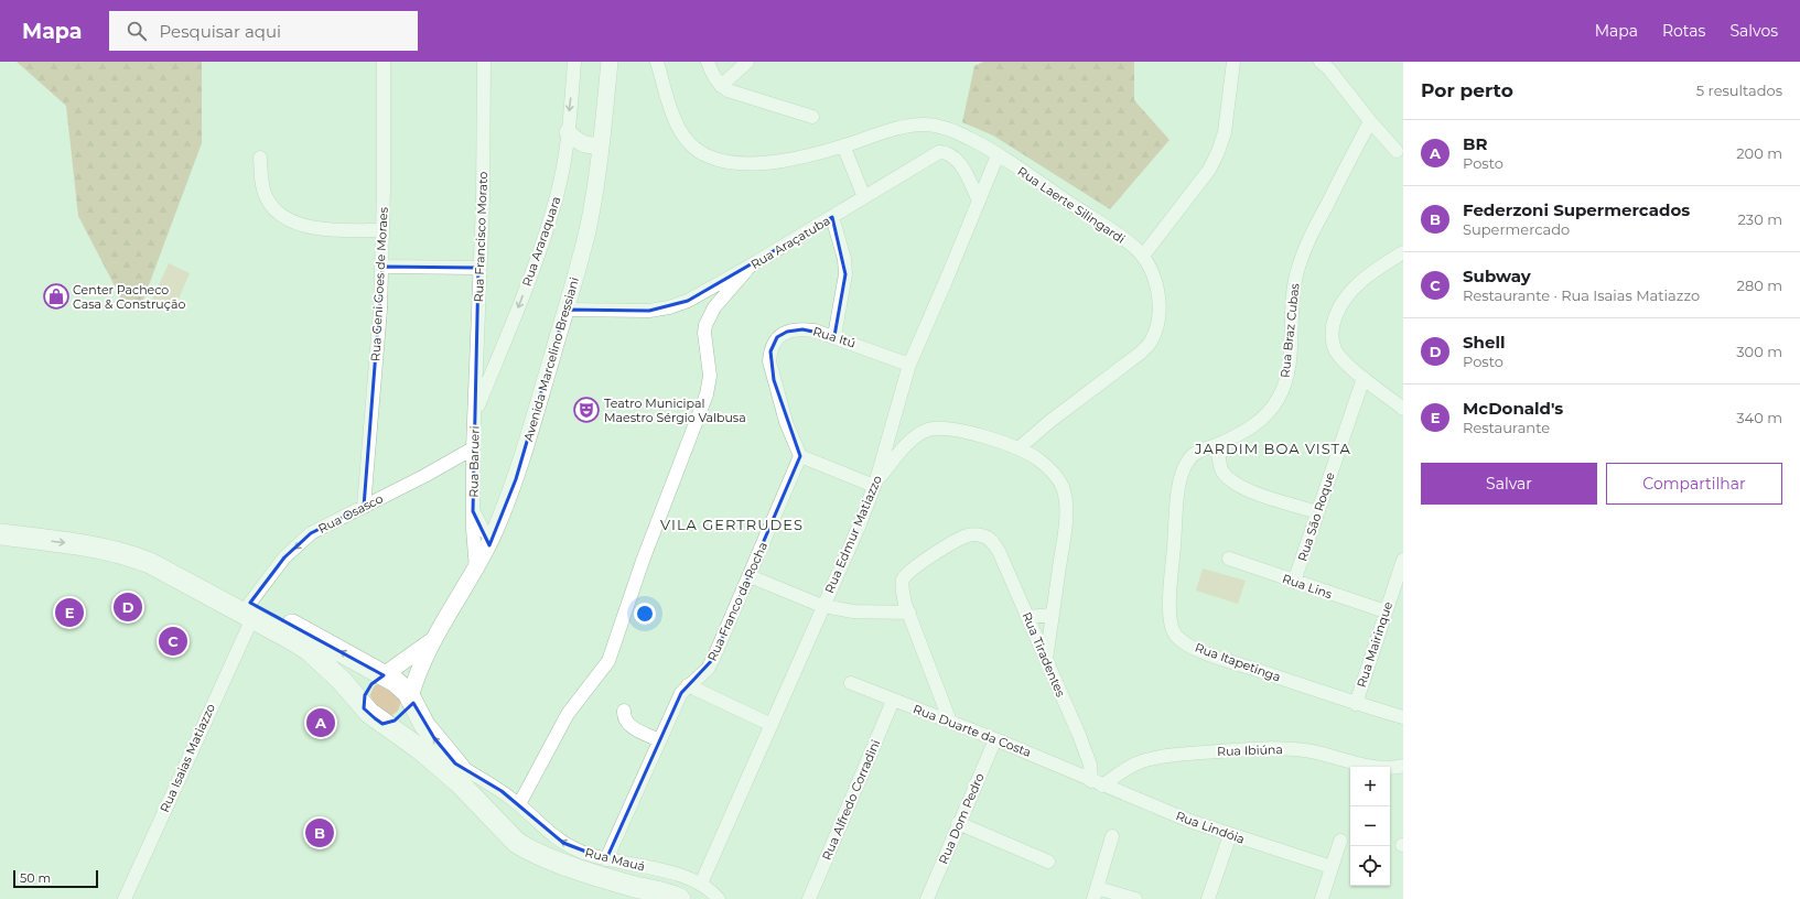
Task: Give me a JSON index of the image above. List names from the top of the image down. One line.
{"streets":{"street":["Rua Laerte Silingardi","Rua Francisco Morato","Rua Araraquara","Rua Araçatuba","Rua Geni Goes de Moraes","Rua Braz Cubas","Rua Itú","Avenida Marcelino Bressiani","Rua Barueri","Rua Osasco","Rua São Roque","Rua Edmur Matiazzo","Rua Lins","Rua Franco da Rocha","Rua Mairinque","Rua Tiradentes","Rua Itapetinga","Rua Duarte da Costa","Rua Ibiúna","Rua Isaias Matiazzo","Rua Alfredo Corradini","Rua Dom Pedro","Rua Lindóia","Rua Mauá"]},"crossings":[["Rua Laerte Silingardi","Rua Edmur Matiazzo"],["Rua Francisco Morato","Rua Araraquara"],["Rua Francisco Morato","Rua Barueri"],["Rua Araraquara","Rua Barueri"],["Rua Araçatuba","Avenida Marcelino Bressiani"],["Rua Araçatuba","Rua Edmur Matiazzo"],["Rua Geni Goes de Moraes","Rua Osasco"],["Rua Braz Cubas","Rua Itapetinga"],["Rua Itú","Rua Edmur Matiazzo"],["Rua Itú","Rua Franco da Rocha"],["Avenida Marcelino Bressiani","Rua Barueri"],["Rua Barueri","Rua Osasco"],["Rua Osasco","Rua Isaias Matiazzo"],["Rua São Roque","Rua Lins"],["Rua Edmur Matiazzo","Rua Mauá"],["Rua Lins","Rua Mairinque"],["Rua Franco da Rocha","Rua Mauá"],["Rua Mairinque","Rua Itapetinga"],["Rua Tiradentes","Rua Duarte da Costa"],["Rua Tiradentes","Rua Ibiúna"],["Rua Tiradentes","Rua Lindóia"],["Rua Duarte da Costa","Rua Ibiúna"],["Rua Duarte da Costa","Rua Alfredo Corradini"],["Rua Duarte da Costa","Rua Dom Pedro"],["Rua Duarte da Costa","Rua Lindóia"],["Rua Ibiúna","Rua Lindóia"]],"one_way":["Rua Araraquara","Rua Osasco"],"districts":["JARDIM BOA VISTA","VILA GERTRUDES"],"places":{"shop":["Center Pacheco Casa & Construção"],"theatre":["Teatro Municipal Maestro Sérgio Valbusa"]},"scale_bar":"50 m","page":{"header":"Mapa","search":"Pesquisar aqui","nav":["Mapa","Rotas","Salvos"],"heading":["Por perto","5 resultados"],"list":[{"mark":"A","name":"BR","note":"Posto","value":"200 m"},{"mark":"B","name":"Federzoni Supermercados","note":"Supermercado","value":"230 m"},{"mark":"C","name":"Subway","note":"Restaurante · Rua Isaias Matiazzo","value":"280 m"},{"mark":"D","name":"Shell","note":"Posto","value":"300 m"},{"mark":"E","name":"McDonald's","note":"Restaurante","value":"340 m"}],"buttons":["Salvar","Compartilhar"],"pins":["D","E","C","A","B"],"map_buttons":["+","−"],"scale":"50 m"}}
